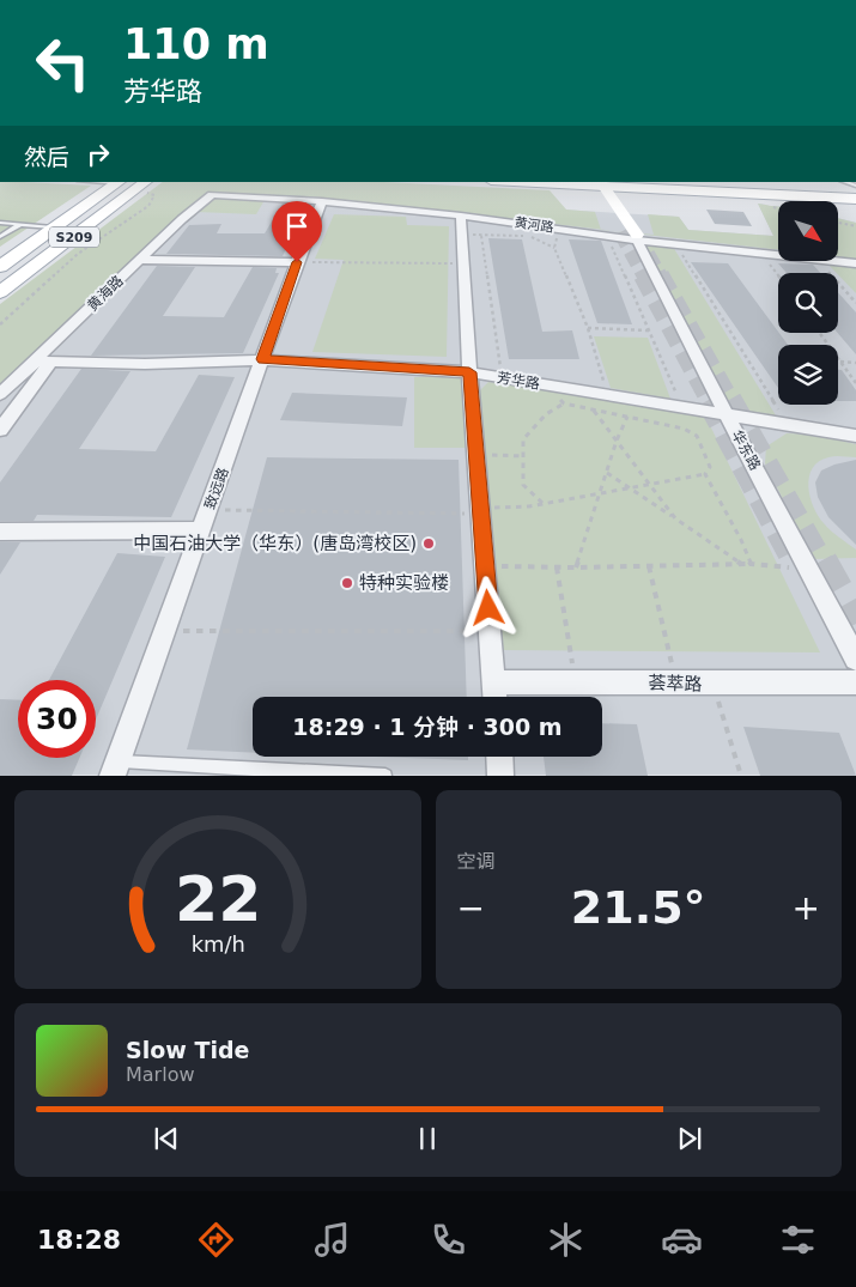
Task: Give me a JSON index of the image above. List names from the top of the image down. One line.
{"streets":{"main road":["S209"],"street":["黄河路","黄海路","芳华路","华东路","致远路","荟萃路"]},"crossings":[["黄河路","黄海路"],["黄河路","华东路"],["黄河路","致远路"],["黄海路","芳华路"],["芳华路","华东路"],["芳华路","致远路"]],"places":["中国石油大学（华东）(唐岛湾校区)","特种实验楼"],"north":"bottom right","page":{"turn":["110 m","芳华路"],"then":"然后","limit":"30","trip":"18:29 · 1 分钟 · 300 m","tile":"空调","heat":["−","21.5°","+"],"song":["Slow Tide","Marlow"],"tabs":"18:28","gauge":["22","km/h"]}}
